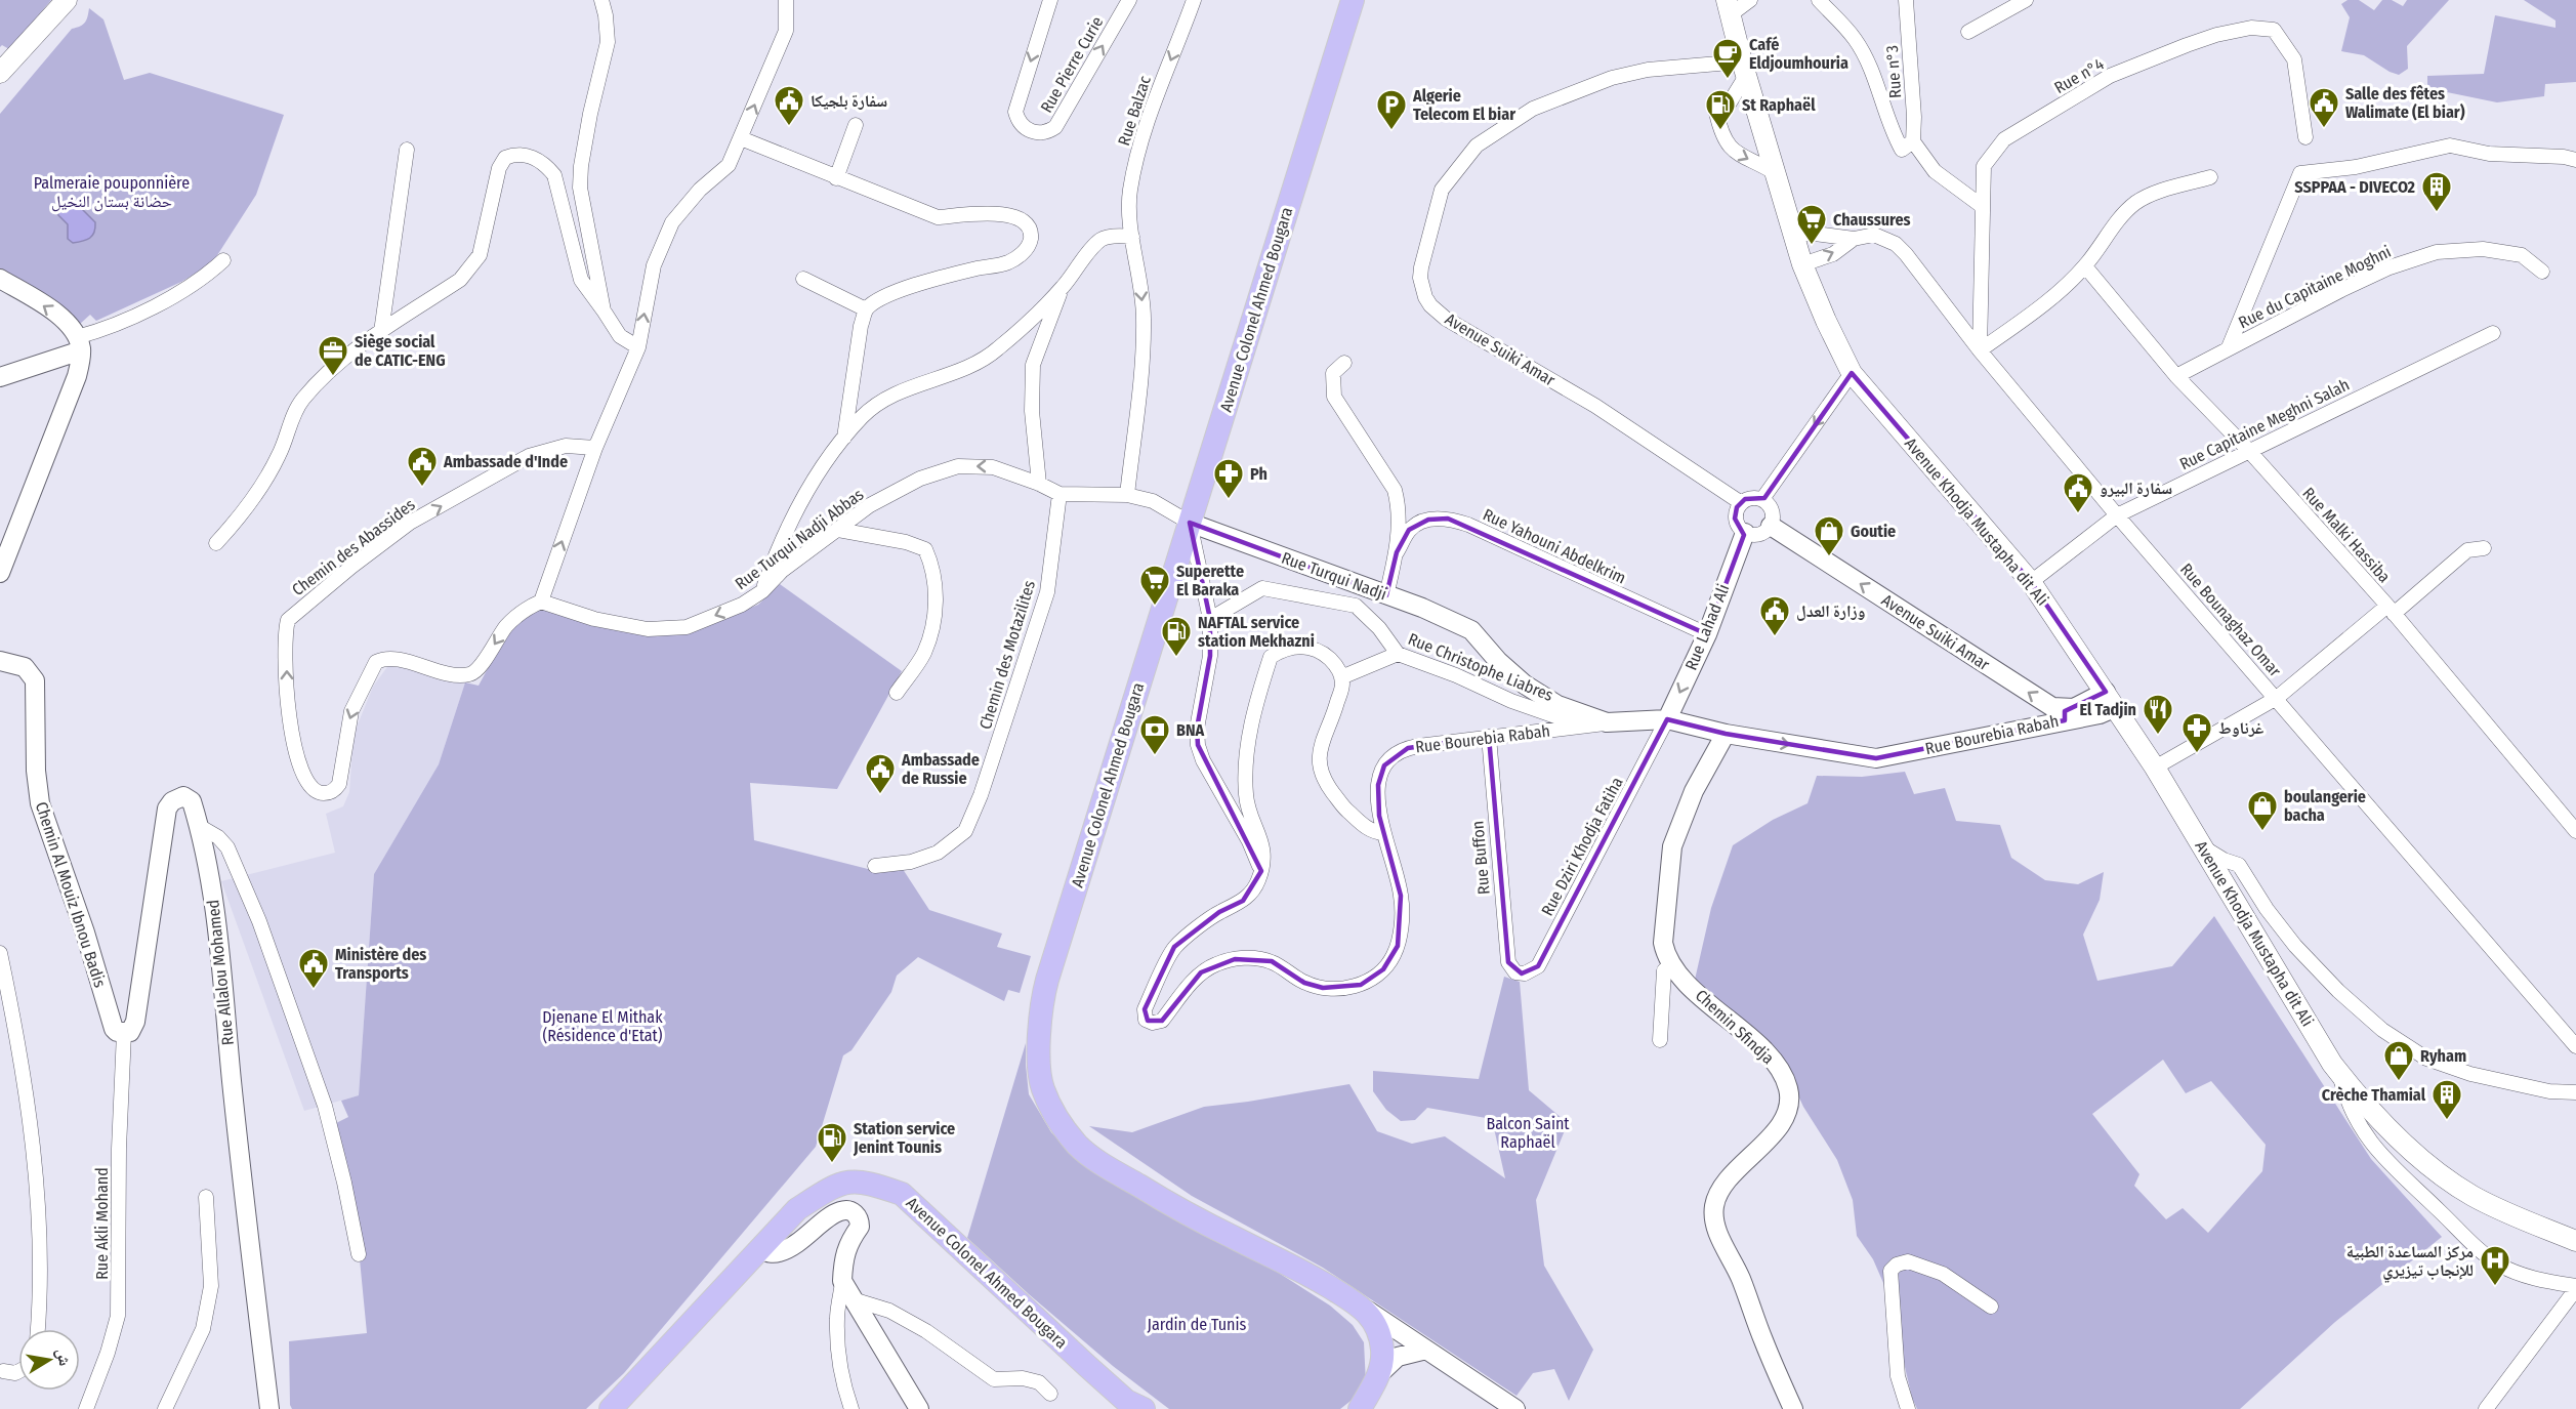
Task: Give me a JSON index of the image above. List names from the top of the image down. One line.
{"streets":{"main road":["Avenue Colonel Ahmed Bougara","Avenue Khodja Mustapha dit Ali"],"street":["Rue Pierre Curie","Rue n°3","Rue n°4","Rue Balzac","Rue du Capitaine Moghni","Avenue Suiki Amar","Rue Capitaine Meghni Salah","Rue Malki Hassiba","Rue Turqui Nadji Abbas","Rue Yahouni Abdelkrim","Chemin des Abassides","Rue Turqui Nadji","Rue Bounaghaz Omar","Rue Lahad Ali","Chemin des Motazilites","Rue Christophe Liabres","Rue Bourebia Rabah","Rue Dziri Khodja Fatiha","Rue Buffon","Chemin Al Mouiz Ibnou Badis","Rue Allalou Mohamed","Chemin Sfindja","Rue Akli Mohand"]},"crossings":[["Rue n°4","Rue Bounaghaz Omar"],["Rue Balzac","Rue Turqui Nadji"],["Rue du Capitaine Moghni","Rue Malki Hassiba"],["Avenue Colonel Ahmed Bougara","Rue Turqui Nadji"],["Avenue Suiki Amar","Avenue Khodja Mustapha dit Ali"],["Avenue Suiki Amar","Rue Lahad Ali"],["Avenue Suiki Amar","Rue Bourebia Rabah"],["Rue Capitaine Meghni Salah","Avenue Khodja Mustapha dit Ali"],["Rue Capitaine Meghni Salah","Rue Malki Hassiba"],["Rue Capitaine Meghni Salah","Rue Bounaghaz Omar"],["Avenue Khodja Mustapha dit Ali","Rue Bounaghaz Omar"],["Avenue Khodja Mustapha dit Ali","Rue Bourebia Rabah"],["Rue Turqui Nadji Abbas","Chemin des Abassides"],["Rue Turqui Nadji Abbas","Rue Turqui Nadji"],["Rue Yahouni Abdelkrim","Rue Lahad Ali"],["Rue Turqui Nadji","Chemin des Motazilites"],["Rue Turqui Nadji","Rue Bourebia Rabah"],["Rue Lahad Ali","Rue Bourebia Rabah"],["Rue Lahad Ali","Rue Dziri Khodja Fatiha"],["Rue Christophe Liabres","Rue Bourebia Rabah"],["Rue Bourebia Rabah","Rue Dziri Khodja Fatiha"],["Rue Bourebia Rabah","Rue Buffon"],["Rue Bourebia Rabah","Chemin Sfindja"],["Rue Dziri Khodja Fatiha","Rue Buffon"],["Chemin Al Mouiz Ibnou Badis","Rue Allalou Mohamed"],["Chemin Al Mouiz Ibnou Badis","Rue Akli Mohand"],["Rue Allalou Mohamed","Rue Akli Mohand"]],"one_way":["Rue Turqui Nadji Abbas","Rue Lahad Ali"],"parks":["Palmeraie pouponnière حضانة بستان النخيل","Djenane El Mithak (Résidence d'Etat)","Balcon Saint Raphaël","Jardin de Tunis"],"places":{"cafe":["Café Eldjoumhouria"],"public building":["سفارة بلجيكا","Salle des fêtes Walimate (El biar)","Ambassade d'Inde","سفارة البيرو","وزارة العدل","Ambassade de Russie","Ministère des Transports"],"parking":["Algerie Telecom El biar"],"fuel station":["St Raphaël","NAFTAL service station Mekhazni","Station service Jenint Tounis"],"building":["SSPPAA - DIVECO2","Crèche Thamial"],"supermarket":["Chaussures","Superette El Baraka"],"office":["Siège social de CATIC-ENG"],"pharmacy":["Ph","غرناوط"],"shop":["Goutie","boulangerie bacha","Ryham"],"restaurant":["El Tadjin"],"bank":["BNA"],"hospital":["مركز المساعدة الطبية للإنجاب تيزيري"]},"north":"right"}
